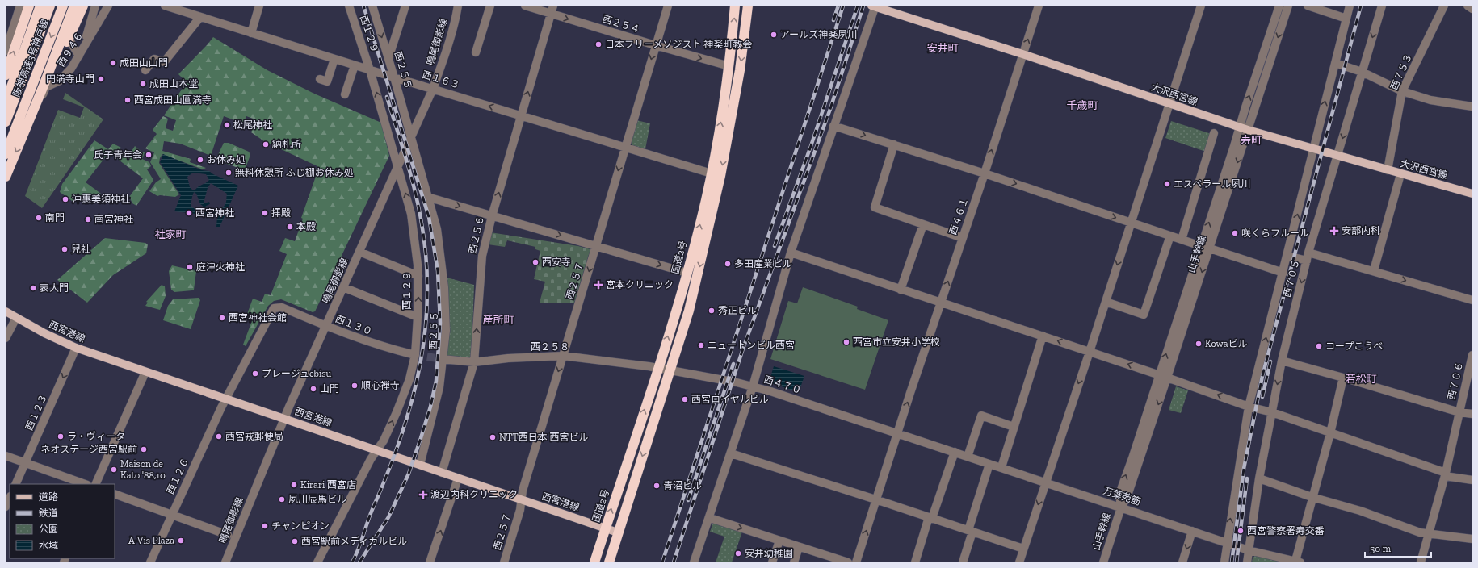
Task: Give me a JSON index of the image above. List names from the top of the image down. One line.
{"streets":{"highway":["阪神高速3号神戸線","国道2号"],"main road":["大沢西宮線","西宮港線"],"street":["西２５４","西１２９","鳴尾御影線","西９４６","西２５５","西７５３","西１６３","西４６１","西２５６","山手幹線","西７０５","西２５７","西１３０","西２５８","西７０６","西４７０","西１２３","西１２６","万葉苑筋"]},"crossings":[["西２５４","西２５６"],["西２５４","国道2号"],["西２５４","西２５７"],["西１２９","鳴尾御影線"],["西１２９","西１６３"],["西１２９","西１３０"],["西１２９","西宮港線"],["鳴尾御影線","西２５５"],["鳴尾御影線","西１６３"],["鳴尾御影線","西１３０"],["鳴尾御影線","西宮港線"],["西２５５","西１６３"],["西２５５","西宮港線"],["西２５５","西２５８"],["西７５３","大沢西宮線"],["西１６３","西２５６"],["西１６３","国道2号"],["西１６３","西２５７"],["大沢西宮線","西４６１"],["大沢西宮線","山手幹線"],["大沢西宮線","西７０５"],["西４６１","西４７０"],["西２５６","西宮港線"],["西２５６","西２５８"],["山手幹線","万葉苑筋"],["国道2号","西宮港線"],["国道2号","西２５８"],["国道2号","西４７０"],["西７０５","万葉苑筋"],["西２５７","西宮港線"],["西２５７","西２５８"],["西１３０","西宮港線"],["西１３０","西１２６"],["西宮港線","西１２３"],["西宮港線","西１２６"],["西２５８","西４７０"],["西４７０","万葉苑筋"]],"one_way":["西２５４","西１２９","西４６１","西２５６","西２５７","西１２３"],"districts":["安井町","千歳町","寿町","社家町","産所町","若松町"],"places":{"other":["アールズ神楽夙川","日本フリーメソジスト 神楽町教会","成田山山門","円満寺山門","成田山本堂","西宮成田山圓満寺","松尾神社","納札所","氏子青年会","お休み処","無料休憩所 ふじ棚お休み処","エスペラール夙川","沖惠美須神社","西宮神社","拝殿","南門","南宮神社","本殿","咲くらフルール","兒社","西安寺","多田産業ビル","庭津火神社","表大門","秀正ビル","西宮神社会館","西宮市立安井小学校","Kowaビル","ニュートンビル西宮","コープこうべ","プレージュebisu","順心禅寺","山門","西宮ロイヤルビル","ラ・ヴィータ","西宮戎郵便局","NTT西日本 西宮ビル","ネオステージ西宮駅前","Maison de Kato '88,10","Kirari 西宮店","青沼ビル","夙川辰馬ビル","チャンピオン","西宮警察署寿交番","A-Vis Plaza","西宮駅前メディカルビル","安井幼稚園"],"health":["安部内科","宮本クリニック","渡辺内科クリニック"]},"legend":["道路","鉄道","公園","水域"],"scale_bar":"50 m"}
